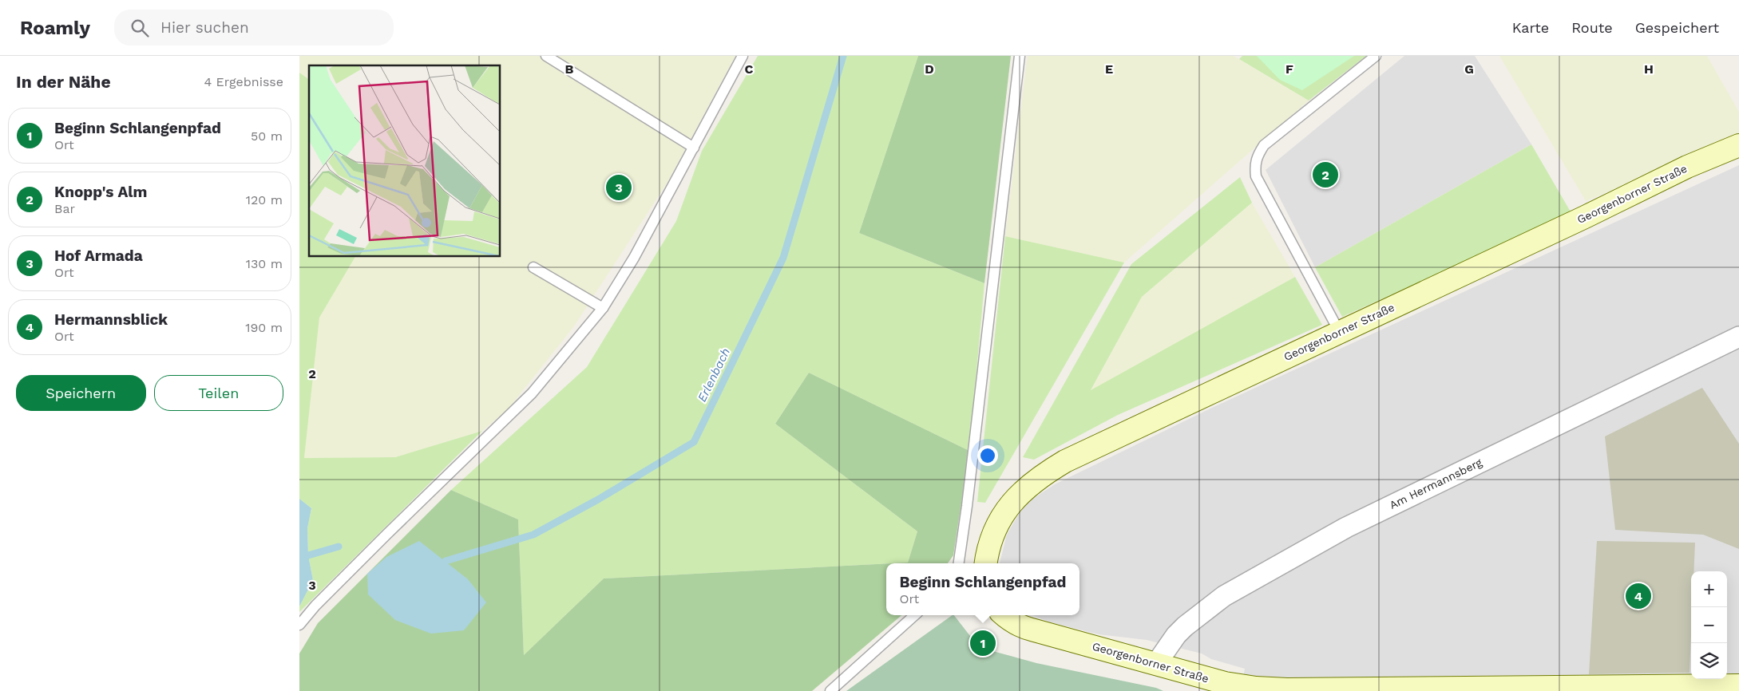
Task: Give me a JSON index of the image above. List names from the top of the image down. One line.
{"streets":{"main road":["Georgenborner Straße"],"street":["Am Hermannsberg"]},"crossings":[["Georgenborner Straße","Am Hermannsberg"]],"water":["Erlenbach"],"page":{"header":"Roamly","search":"Hier suchen","nav":["Karte","Route","Gespeichert"],"heading":["In der Nähe","4 Ergebnisse"],"list":[{"mark":"1","name":"Beginn Schlangenpfad","note":"Ort","value":"50 m"},{"mark":"2","name":"Knopp's Alm","note":"Bar","value":"120 m"},{"mark":"3","name":"Hof Armada","note":"Ort","value":"130 m"},{"mark":"4","name":"Hermannsblick","note":"Ort","value":"190 m"}],"pins":["2","3","4","1"],"buttons":["Speichern","Teilen"],"popup":["Beginn Schlangenpfad","Ort"],"map_buttons":["+","−"]},"grid":{"columns":["B","C","D","E","F","G","H"],"rows":["2","3"]}}
